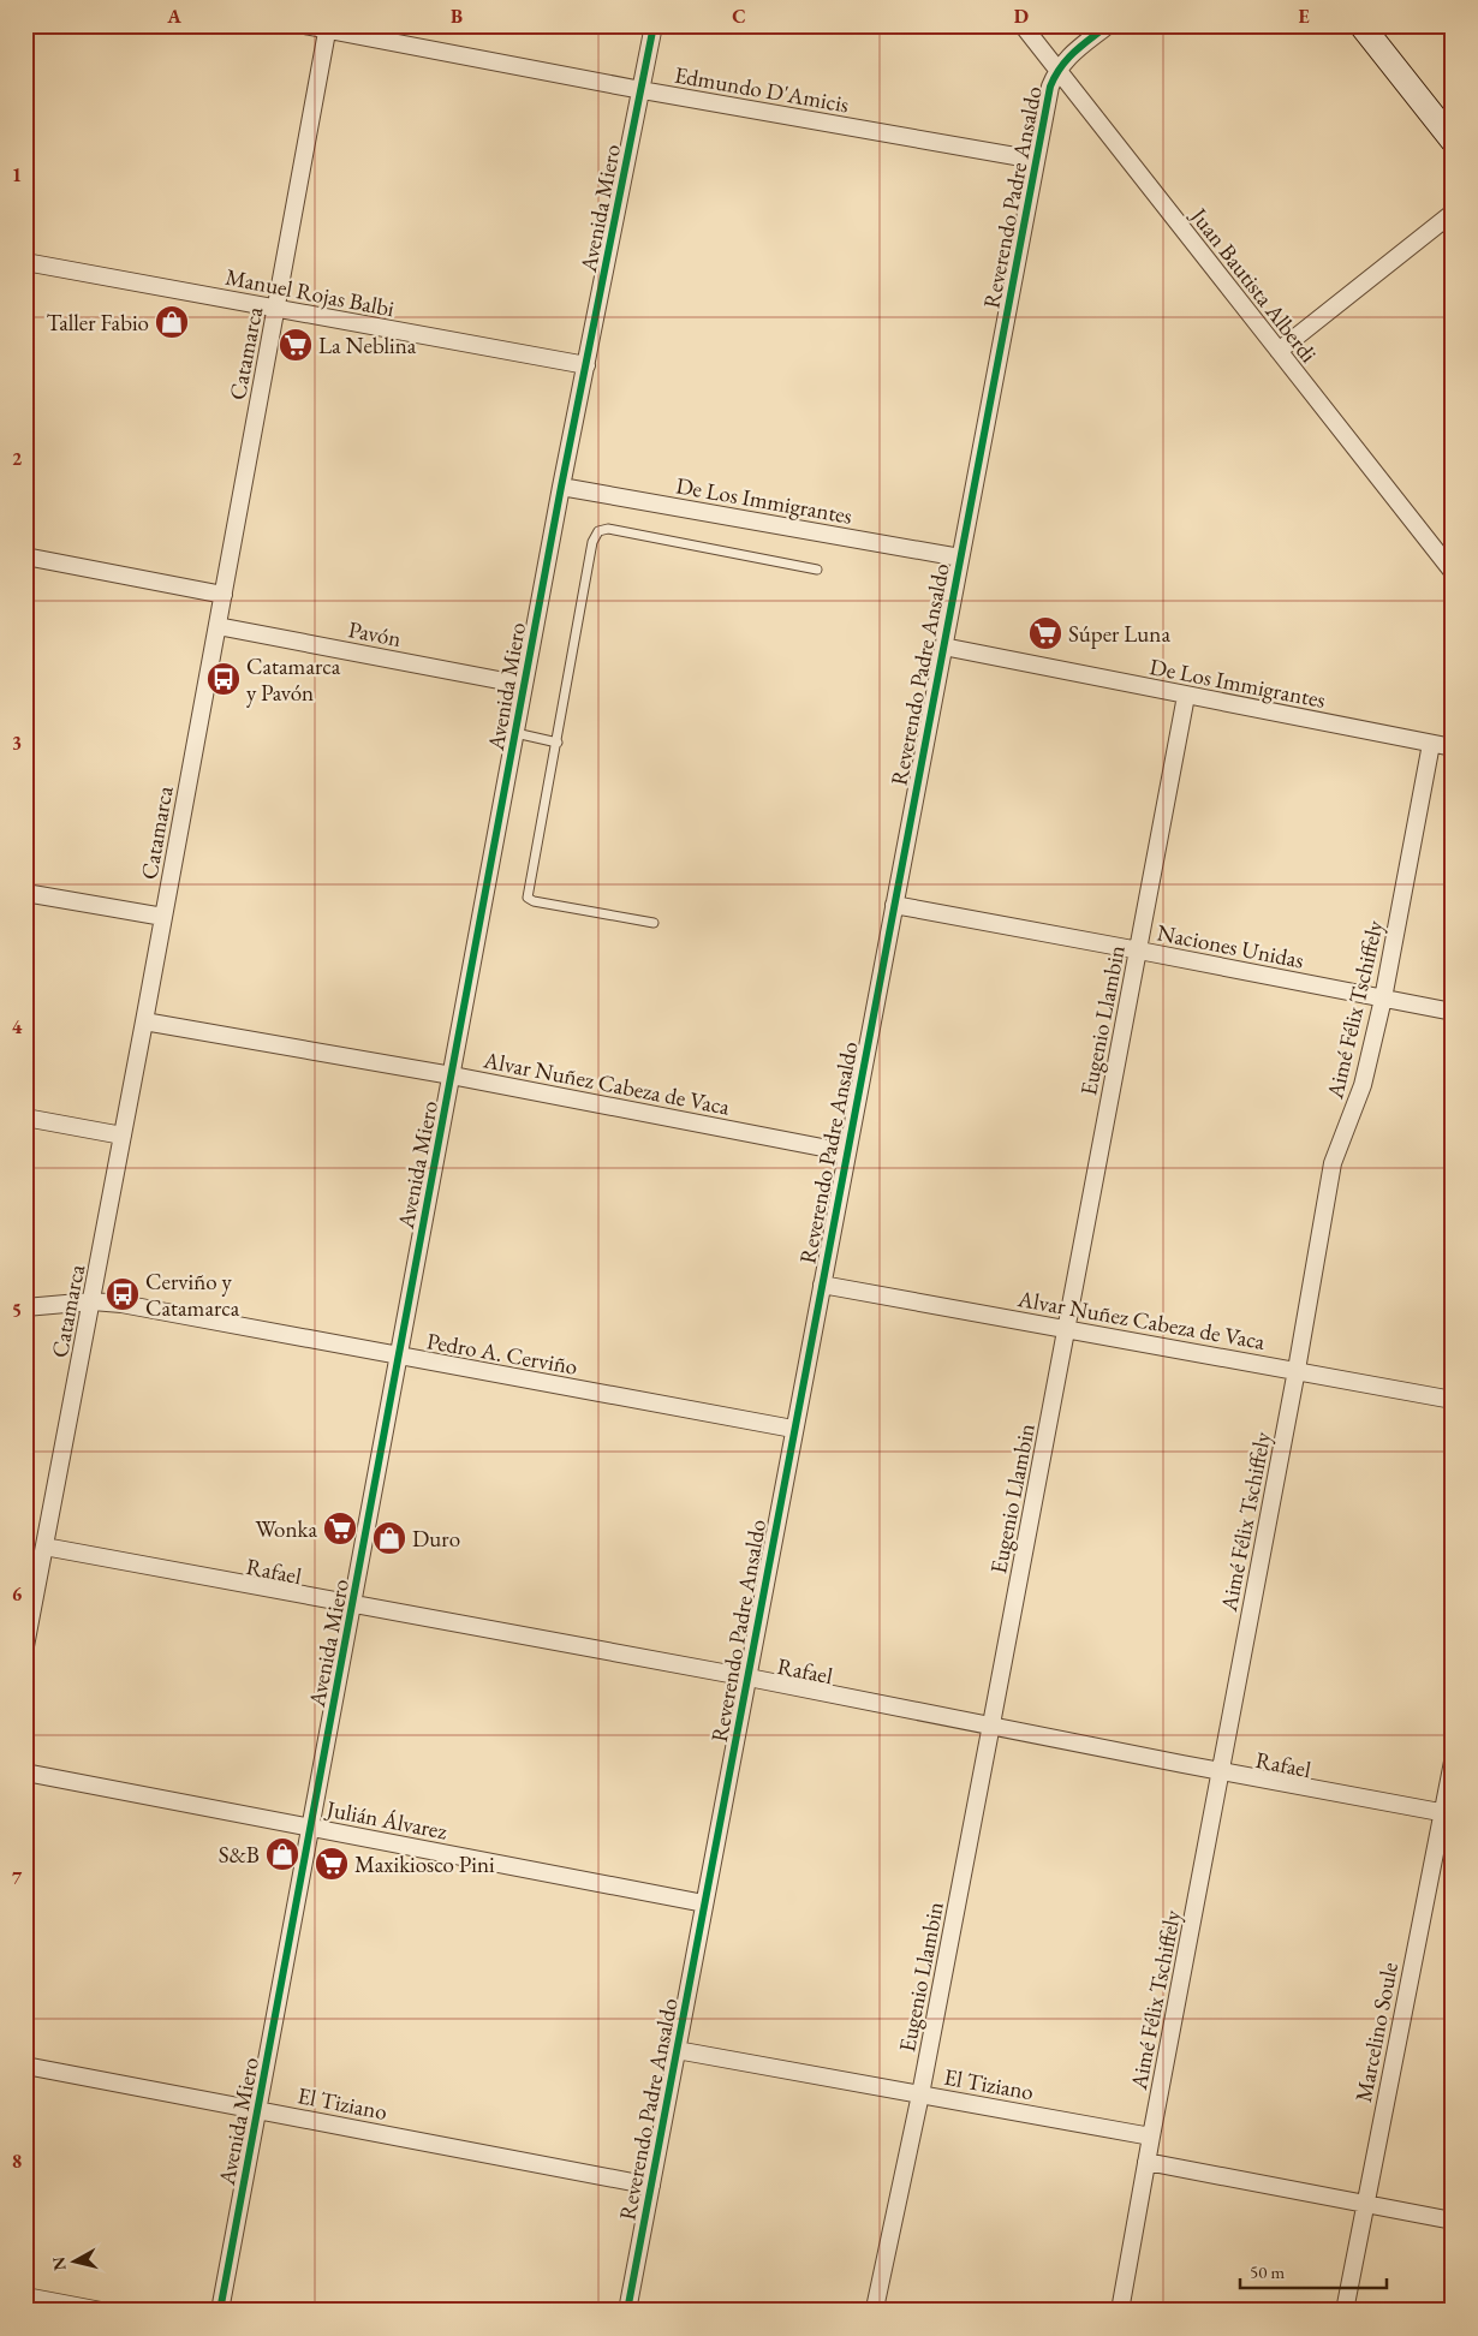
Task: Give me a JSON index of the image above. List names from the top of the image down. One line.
{"streets":{"street":["Edmundo D'Amicis","Reverendo Padre Ansaldo","Avenida Miero","Juan Bautista Alberdi","Manuel Rojas Balbi","Catamarca","De Los Immigrantes","Pavón","Naciones Unidas","Aimé Félix Tschiffely","Eugenio Llambin","Alvar Nuñez Cabeza de Vaca","Pedro A. Cerviño","Rafael","Julián Álvarez","Marcelino Soule","El Tiziano"]},"crossings":[["Edmundo D'Amicis","Reverendo Padre Ansaldo"],["Edmundo D'Amicis","Avenida Miero"],["Edmundo D'Amicis","Catamarca"],["Reverendo Padre Ansaldo","Juan Bautista Alberdi"],["Reverendo Padre Ansaldo","De Los Immigrantes"],["Reverendo Padre Ansaldo","Naciones Unidas"],["Reverendo Padre Ansaldo","Alvar Nuñez Cabeza de Vaca"],["Reverendo Padre Ansaldo","Pedro A. Cerviño"],["Reverendo Padre Ansaldo","Rafael"],["Reverendo Padre Ansaldo","Julián Álvarez"],["Reverendo Padre Ansaldo","El Tiziano"],["Avenida Miero","Manuel Rojas Balbi"],["Avenida Miero","De Los Immigrantes"],["Avenida Miero","Pavón"],["Avenida Miero","Alvar Nuñez Cabeza de Vaca"],["Avenida Miero","Pedro A. Cerviño"],["Avenida Miero","Rafael"],["Avenida Miero","Julián Álvarez"],["Avenida Miero","El Tiziano"],["Manuel Rojas Balbi","Catamarca"],["Catamarca","Pavón"],["Catamarca","Alvar Nuñez Cabeza de Vaca"],["Catamarca","Pedro A. Cerviño"],["Catamarca","Rafael"],["De Los Immigrantes","Aimé Félix Tschiffely"],["De Los Immigrantes","Eugenio Llambin"],["Naciones Unidas","Aimé Félix Tschiffely"],["Naciones Unidas","Eugenio Llambin"],["Aimé Félix Tschiffely","Alvar Nuñez Cabeza de Vaca"],["Aimé Félix Tschiffely","Rafael"],["Aimé Félix Tschiffely","El Tiziano"],["Eugenio Llambin","Alvar Nuñez Cabeza de Vaca"],["Eugenio Llambin","Rafael"],["Eugenio Llambin","El Tiziano"],["Rafael","Marcelino Soule"]],"places":{"shop":["Taller Fabio","Duro","S&B"],"supermarket":["La Neblina","Súper Luna","Wonka","Maxikiosco Pini"],"bus stop":["Catamarca y Pavón","Cerviño y Catamarca"]},"scale_bar":"50 m","north":"left","grid":{"columns":["A","B","C","D","E"],"rows":["1","2","3","4","5","6","7","8"]}}
